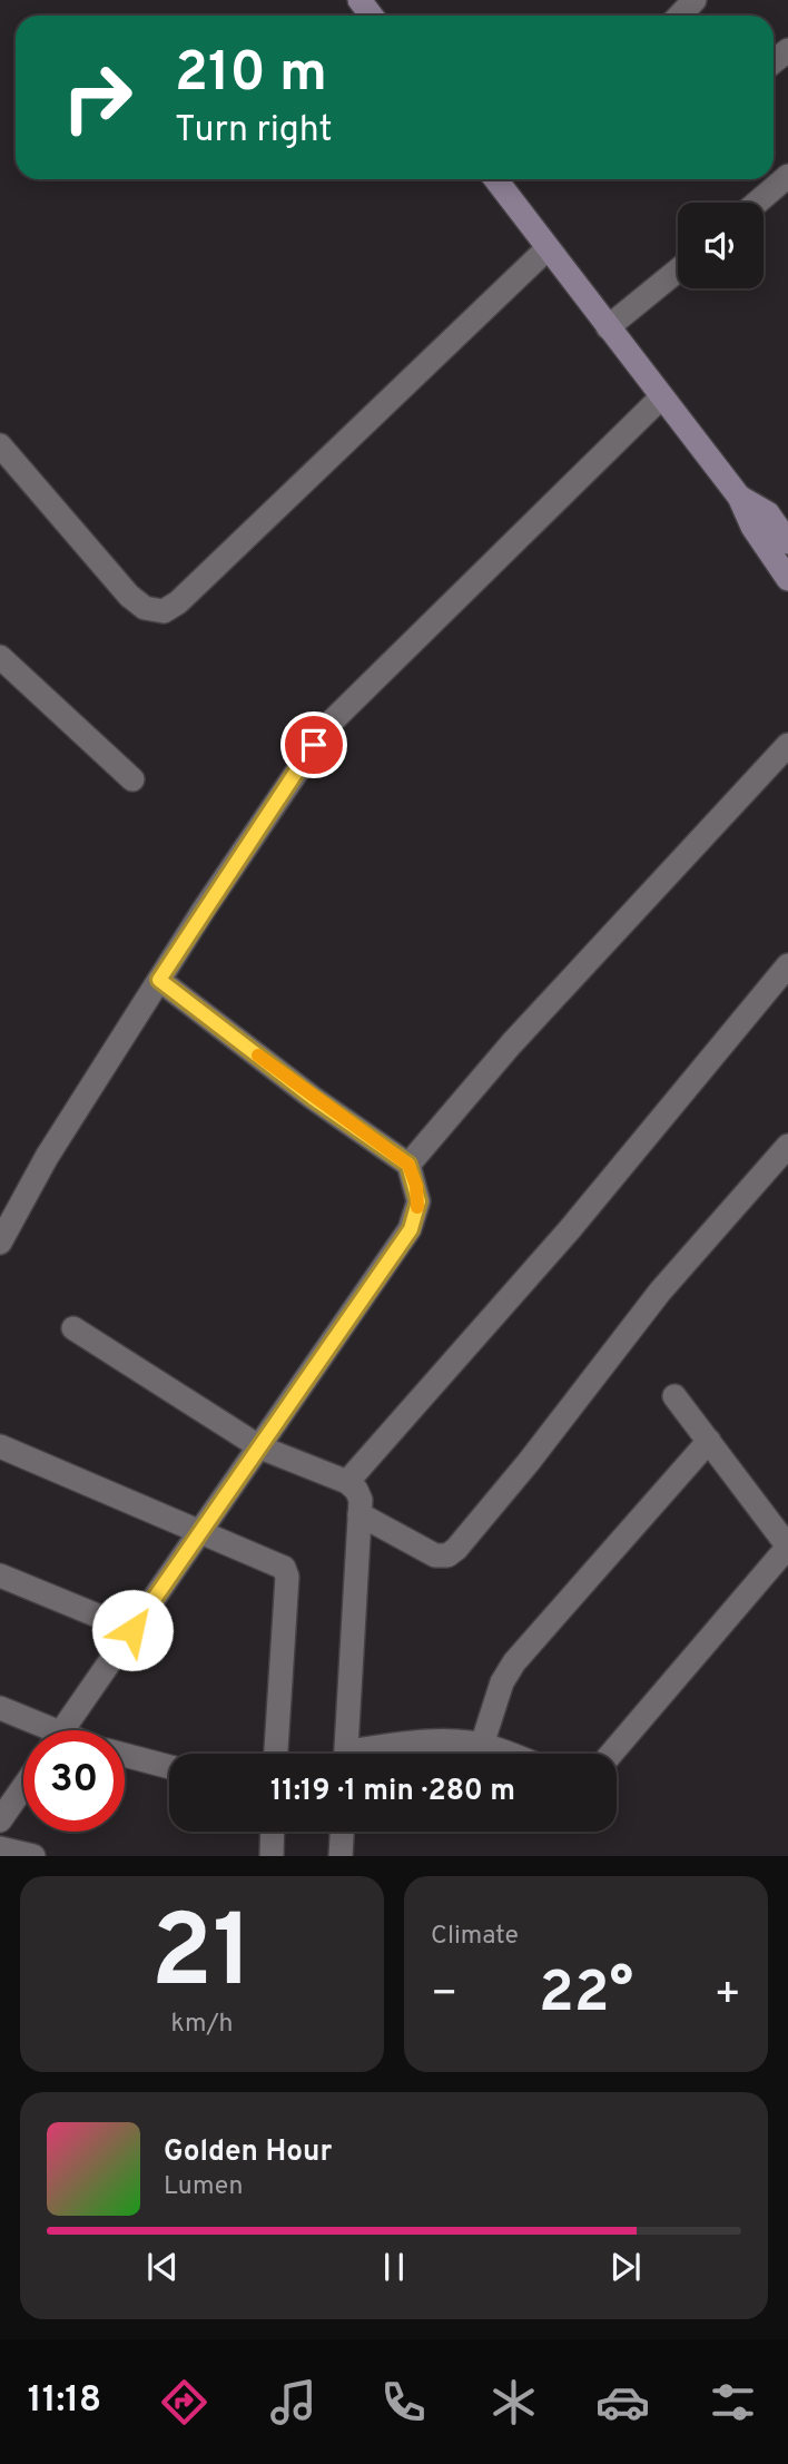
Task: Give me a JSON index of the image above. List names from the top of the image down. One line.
{"page":{"turn":["210 m","Turn right"],"limit":"30","trip":"11:19 · 1 min · 280 m","tile":[["21","km/h"],"Climate"],"heat":["−","22°","+"],"song":["Golden Hour","Lumen"],"tabs":"11:18"}}
